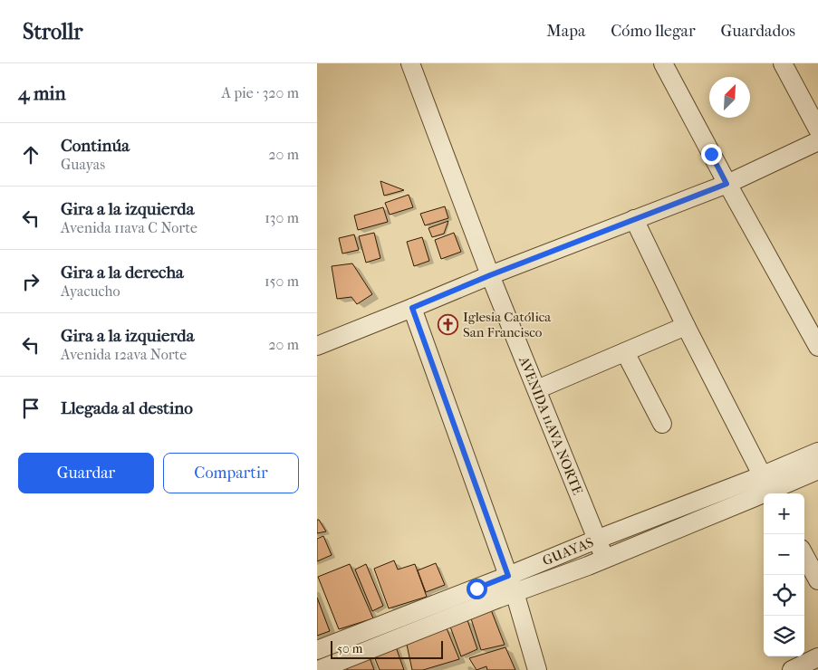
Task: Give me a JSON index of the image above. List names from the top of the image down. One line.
{"streets":{"street":["AVENIDA 11AVA NORTE","GUAYAS"]},"crossings":[["AVENIDA 11AVA NORTE","GUAYAS"]],"places":{"church":["Iglesia Católica San Francisco"]},"scale_bar":"50 m","north":"top right","page":{"header":"Strollr","nav":["Mapa","Cómo llegar","Guardados"],"heading":["4 min","A pie · 320 m"],"list":[["Continúa","Guayas","20 m"],["Gira a la izquierda","Avenida 11ava C Norte","130 m"],["Gira a la derecha","Ayacucho","150 m"],["Gira a la izquierda","Avenida 12ava Norte","20 m"],"Llegada al destino"],"buttons":["Guardar","Compartir"],"map_buttons":["+","−"],"scale":"50 m"}}
